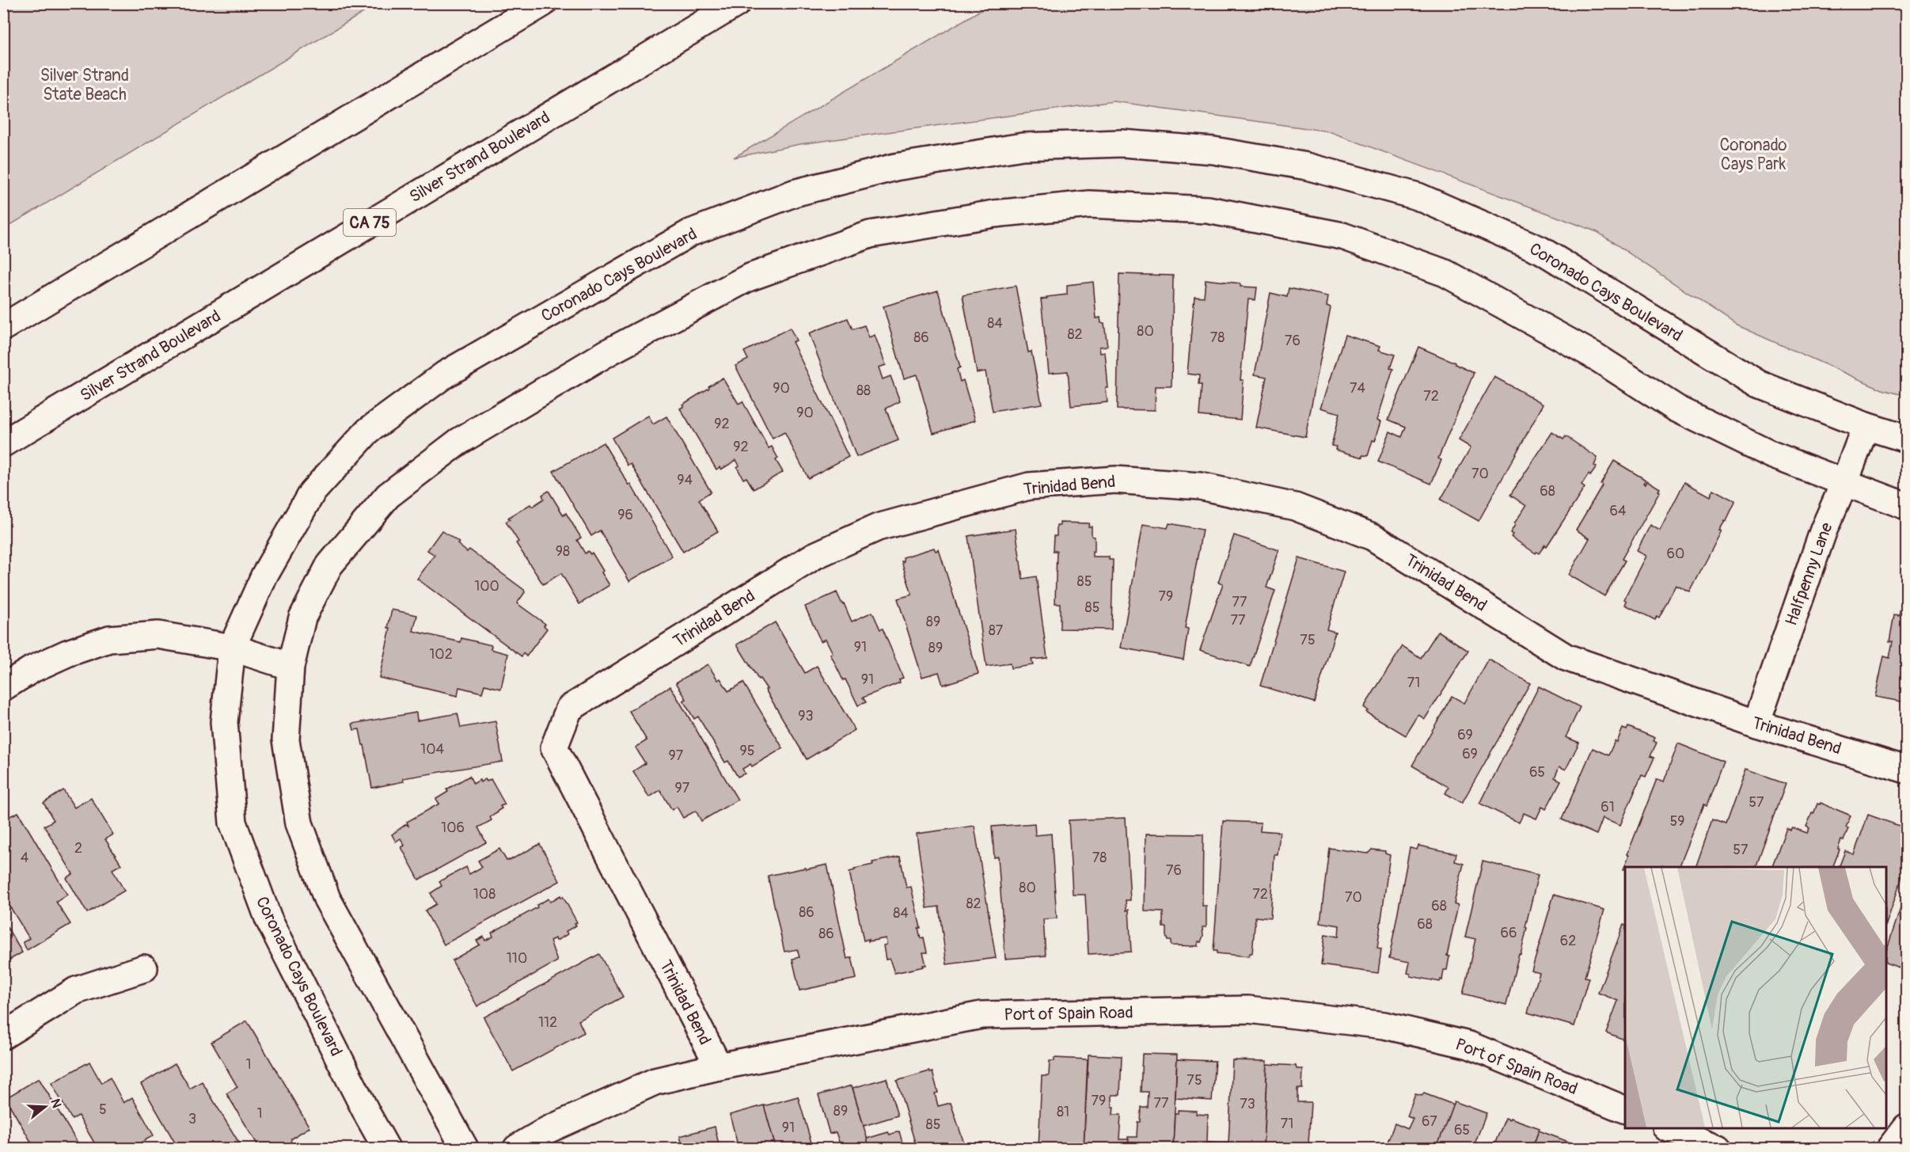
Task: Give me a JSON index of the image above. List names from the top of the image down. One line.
{"streets":{"main road":["Silver Strand Boulevard","CA 75","Coronado Cays Boulevard","Trinidad Bend","Halfpenny Lane","Port of Spain Road"]},"crossings":[["Coronado Cays Boulevard","Halfpenny Lane"],["Trinidad Bend","Halfpenny Lane"],["Trinidad Bend","Port of Spain Road"]],"parks":["Silver Strand State Beach","Coronado Cays Park"],"house_numbers":["84","80","82","86","78","76","90","74","88","72","90","92","92","70","94","68","64","96","98","60","85","100","79","77","85","77","89","87","75","91","89","102","91","71","93","69","104","95","69","97","65","97","57","61","59","106","2","57","4","78","76","80","108","72","70","82","68","86","84","68","66","86","62","110","112","1","75","79","77","73","5","89","81","1","3","67","71","85","91","65"],"north":"right"}
